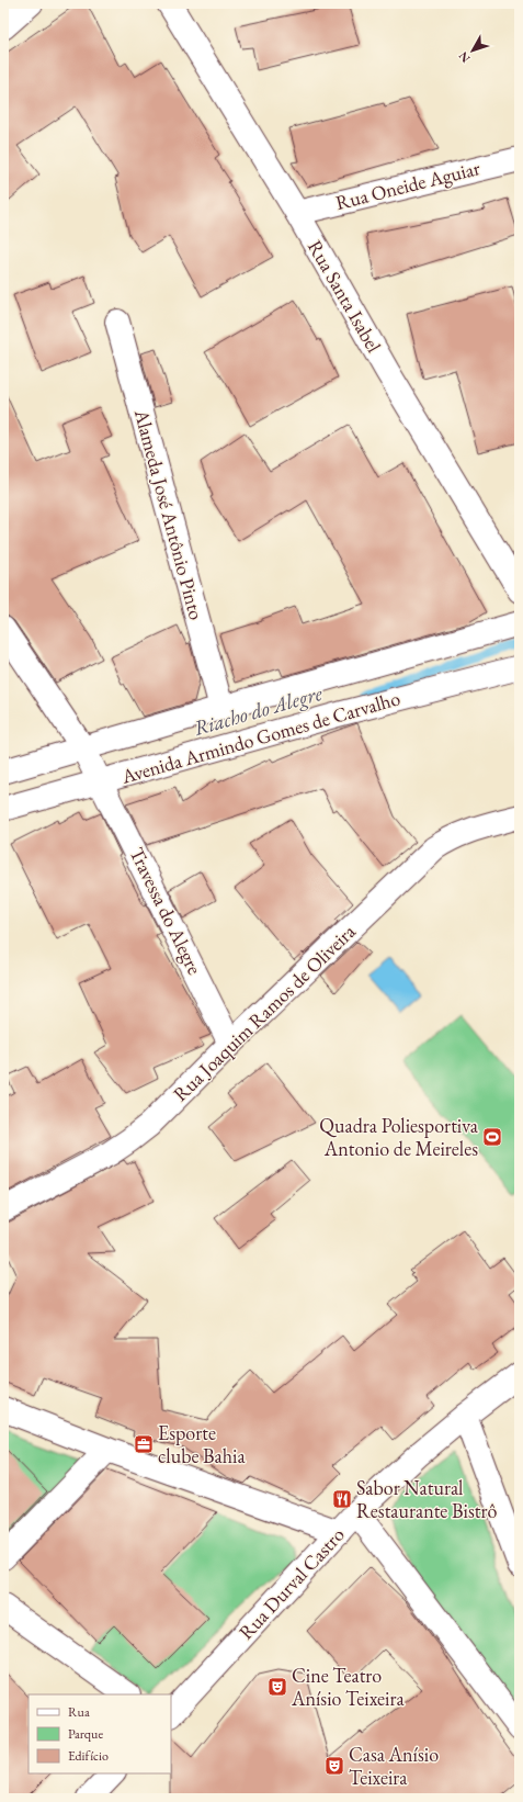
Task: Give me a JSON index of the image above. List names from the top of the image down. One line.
{"streets":{"street":["Rua Oneide Aguiar","Rua Santa Isabel","Alameda José Antônio Pinto","Avenida Armindo Gomes de Carvalho","Travessa do Alegre","Rua Joaquim Ramos de Oliveira","Rua Durval Castro"]},"crossings":[["Rua Oneide Aguiar","Rua Santa Isabel"],["Alameda José Antônio Pinto","Avenida Armindo Gomes de Carvalho"],["Avenida Armindo Gomes de Carvalho","Travessa do Alegre"],["Travessa do Alegre","Rua Joaquim Ramos de Oliveira"]],"water":["Riacho do Alegre"],"places":{"sports":["Quadra Poliesportiva Antonio de Meireles"],"office":["Esporte clube Bahia"],"restaurant":["Sabor Natural Restaurante Bistrô"],"theatre":["Cine Teatro Anísio Teixeira","Casa Anísio Teixeira"]},"legend":["Rua","Parque","Edifício"],"north":"bottom left"}
